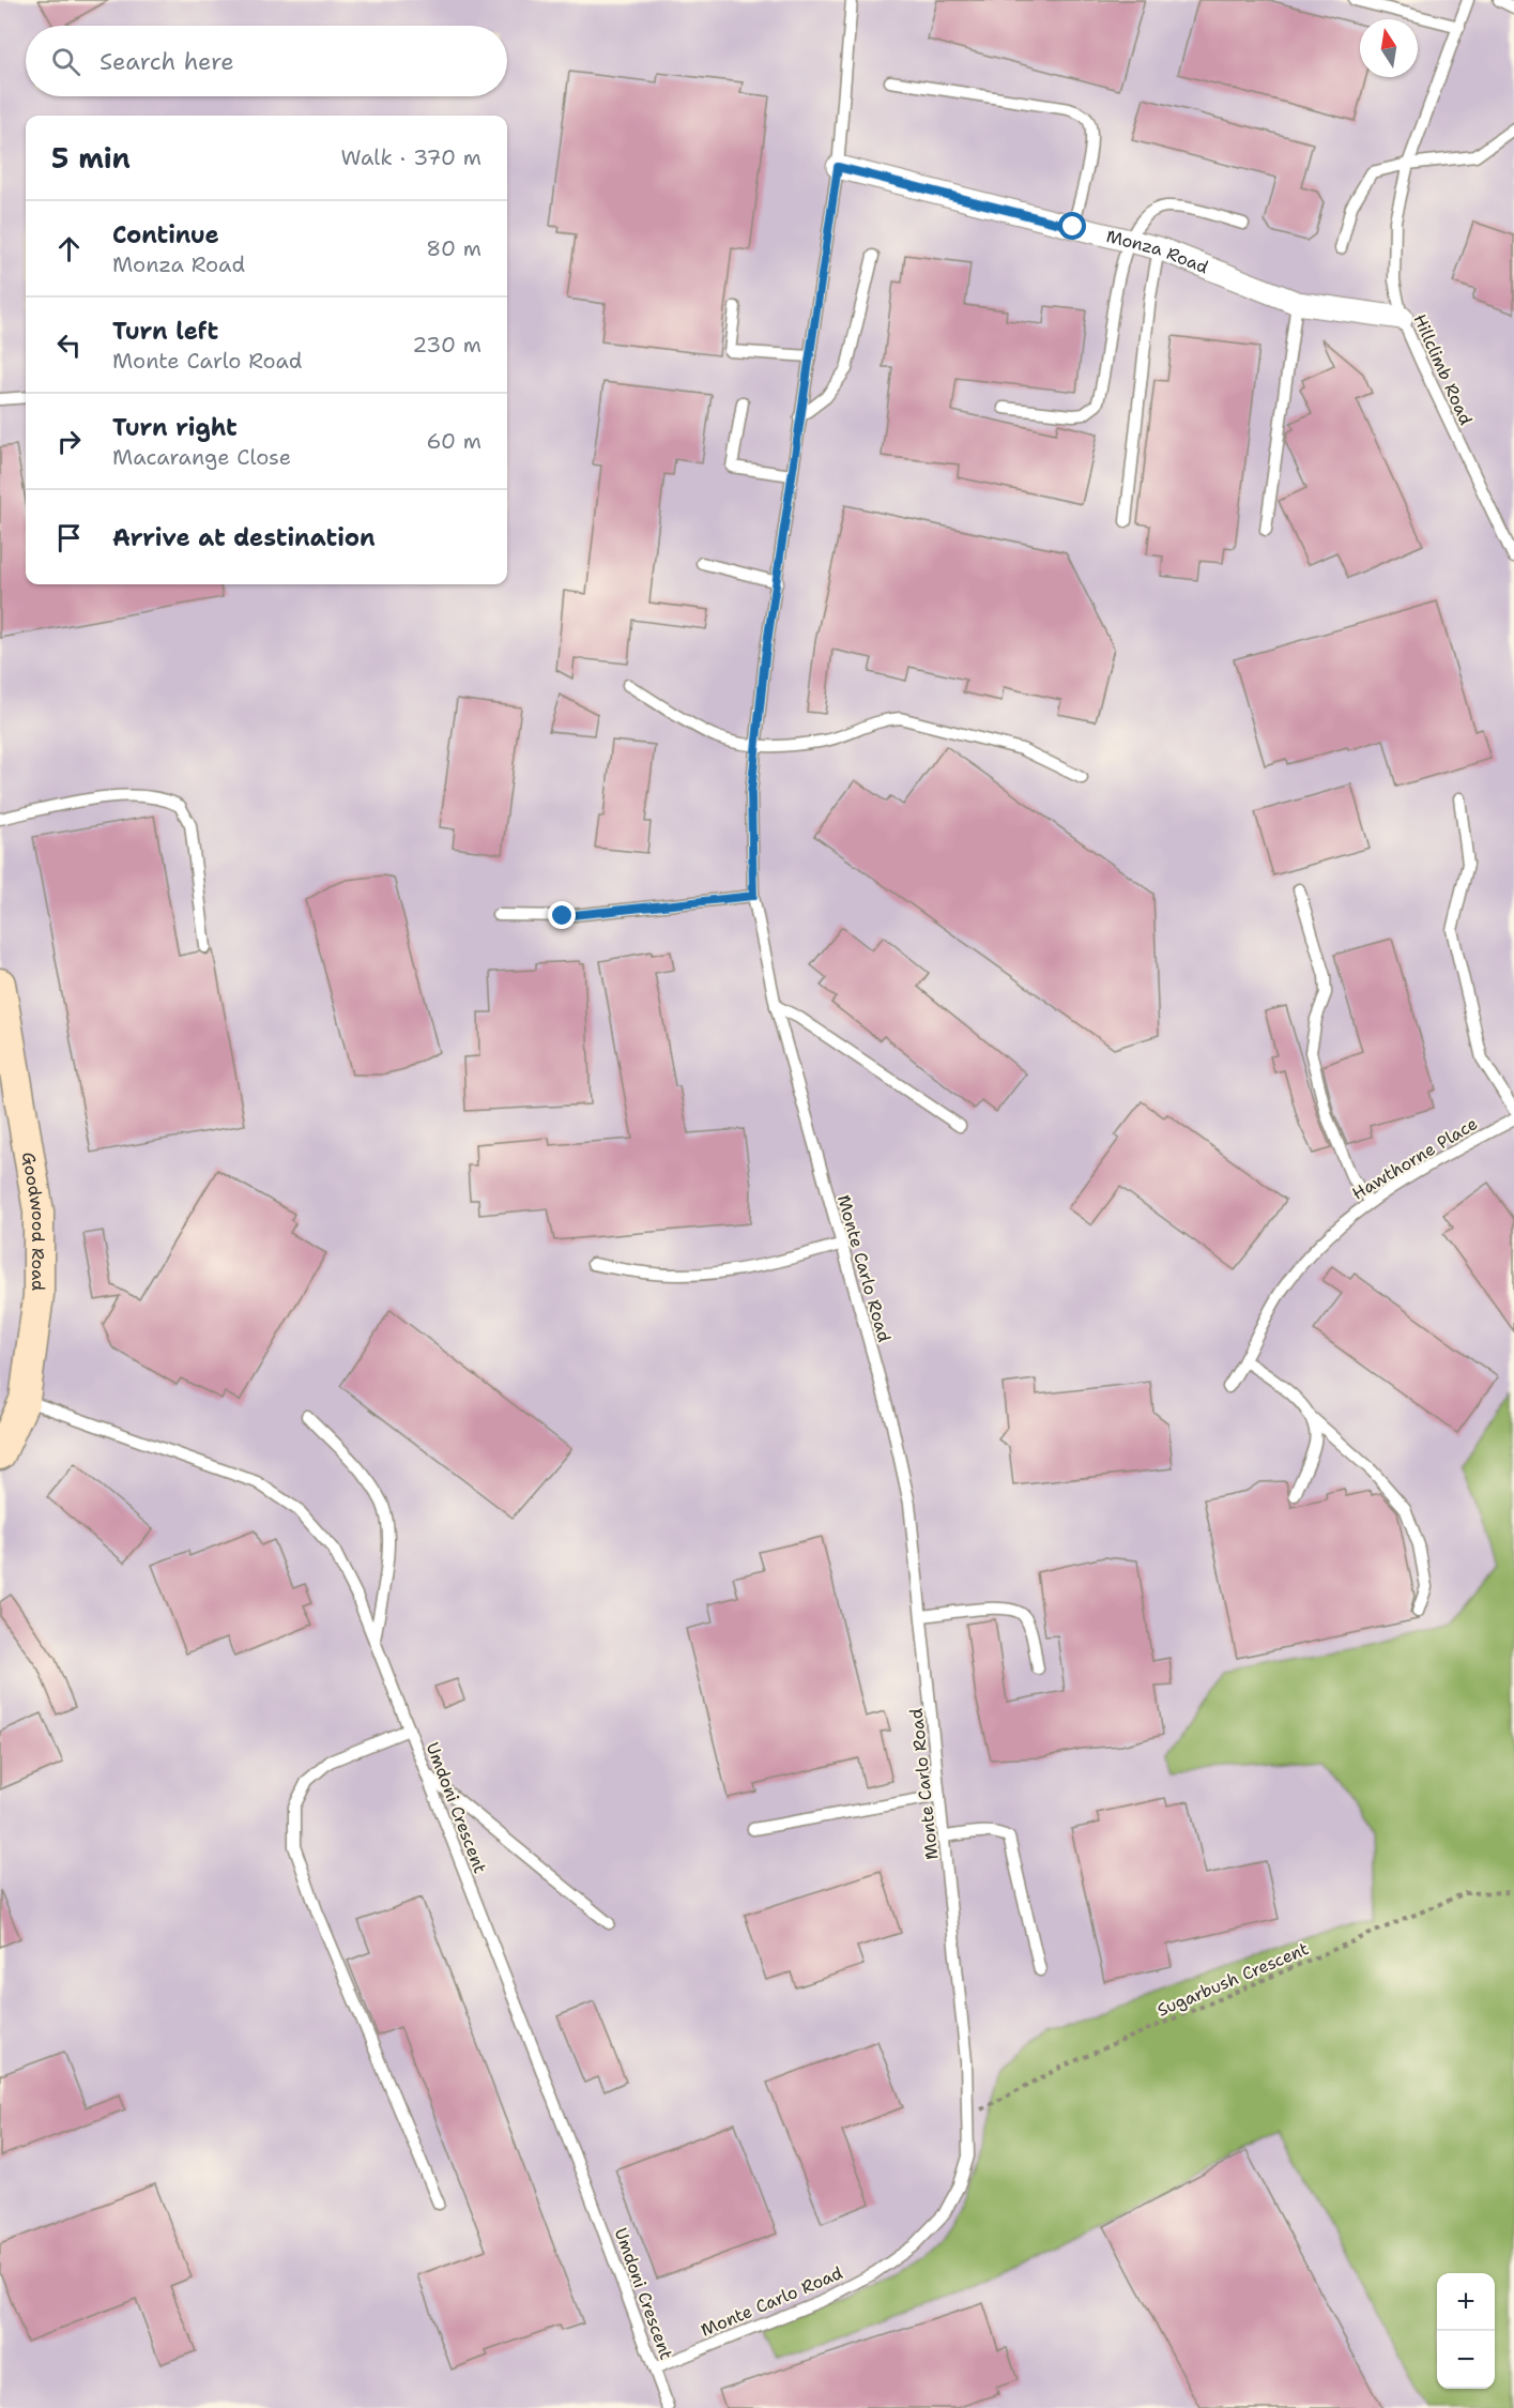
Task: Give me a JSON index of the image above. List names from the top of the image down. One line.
{"streets":{"street":["Monza Road","Goodwood Road"],"lane":["Hillclimb Road","Hawthorne Place","Monte Carlo Road","Umdoni Crescent"],"path":["Sugarbush Crescent"]},"crossings":[["Monza Road","Hillclimb Road"],["Monza Road","Monte Carlo Road"],["Goodwood Road","Umdoni Crescent"],["Monte Carlo Road","Umdoni Crescent"],["Monte Carlo Road","Sugarbush Crescent"]],"north":"top","page":{"search":"Search here","heading":["5 min","Walk · 370 m"],"list":[["Continue","Monza Road","80 m"],["Turn left","Monte Carlo Road","230 m"],["Turn right","Macarange Close","60 m"],"Arrive at destination"],"map_buttons":["+","−"]}}
